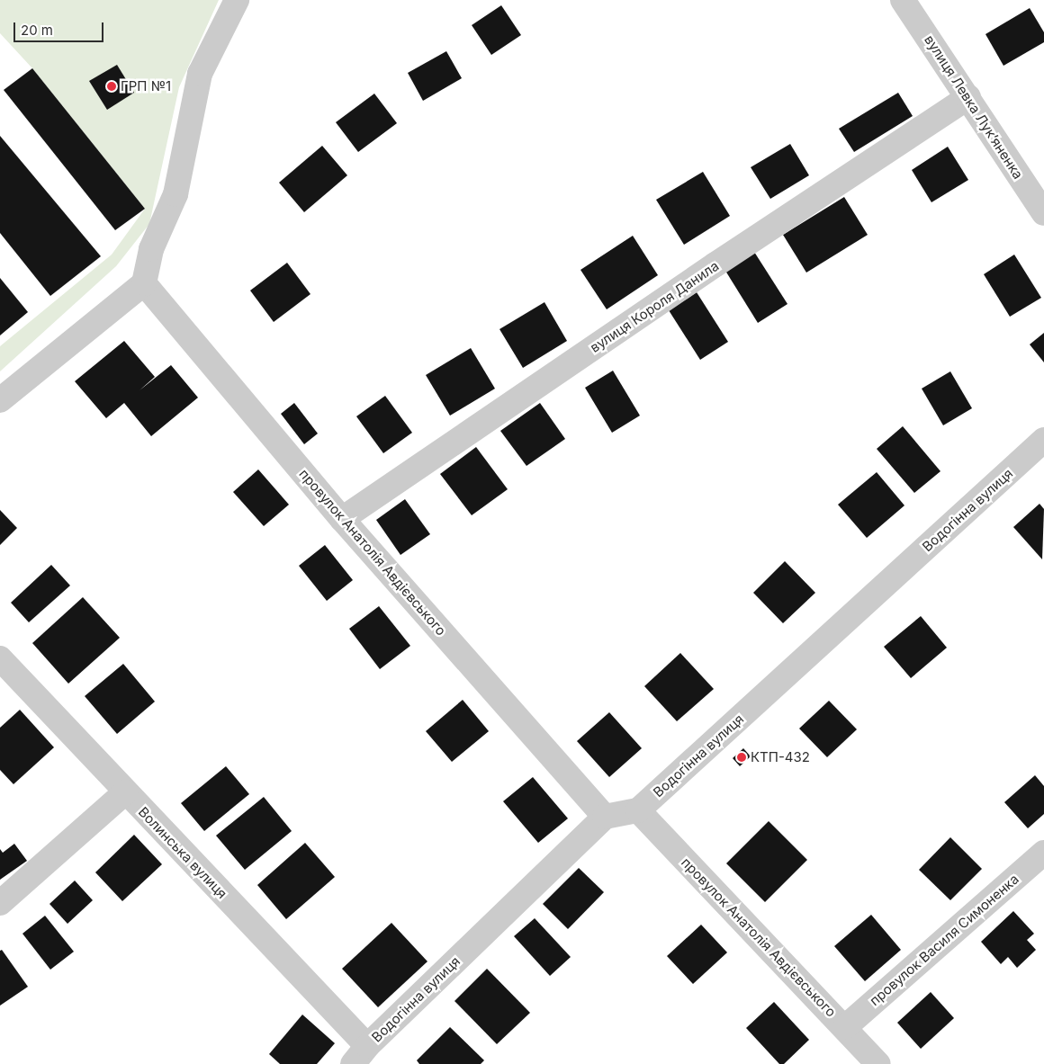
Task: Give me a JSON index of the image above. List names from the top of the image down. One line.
{"streets":{"street":["вулиця Левка Лукʼяненка","вулиця Короля Данила","Водогінна вулиця","провулок Анатолія Авдієвського","Волинська вулиця","провулок Василя Симоненка"]},"crossings":[["вулиця Левка Лукʼяненка","вулиця Короля Данила"],["вулиця Короля Данила","провулок Анатолія Авдієвського"],["Водогінна вулиця","провулок Анатолія Авдієвського"],["Водогінна вулиця","Волинська вулиця"],["провулок Анатолія Авдієвського","провулок Василя Симоненка"]],"places":["ГРП №1","КТП-432"],"scale_bar":"20 m"}
